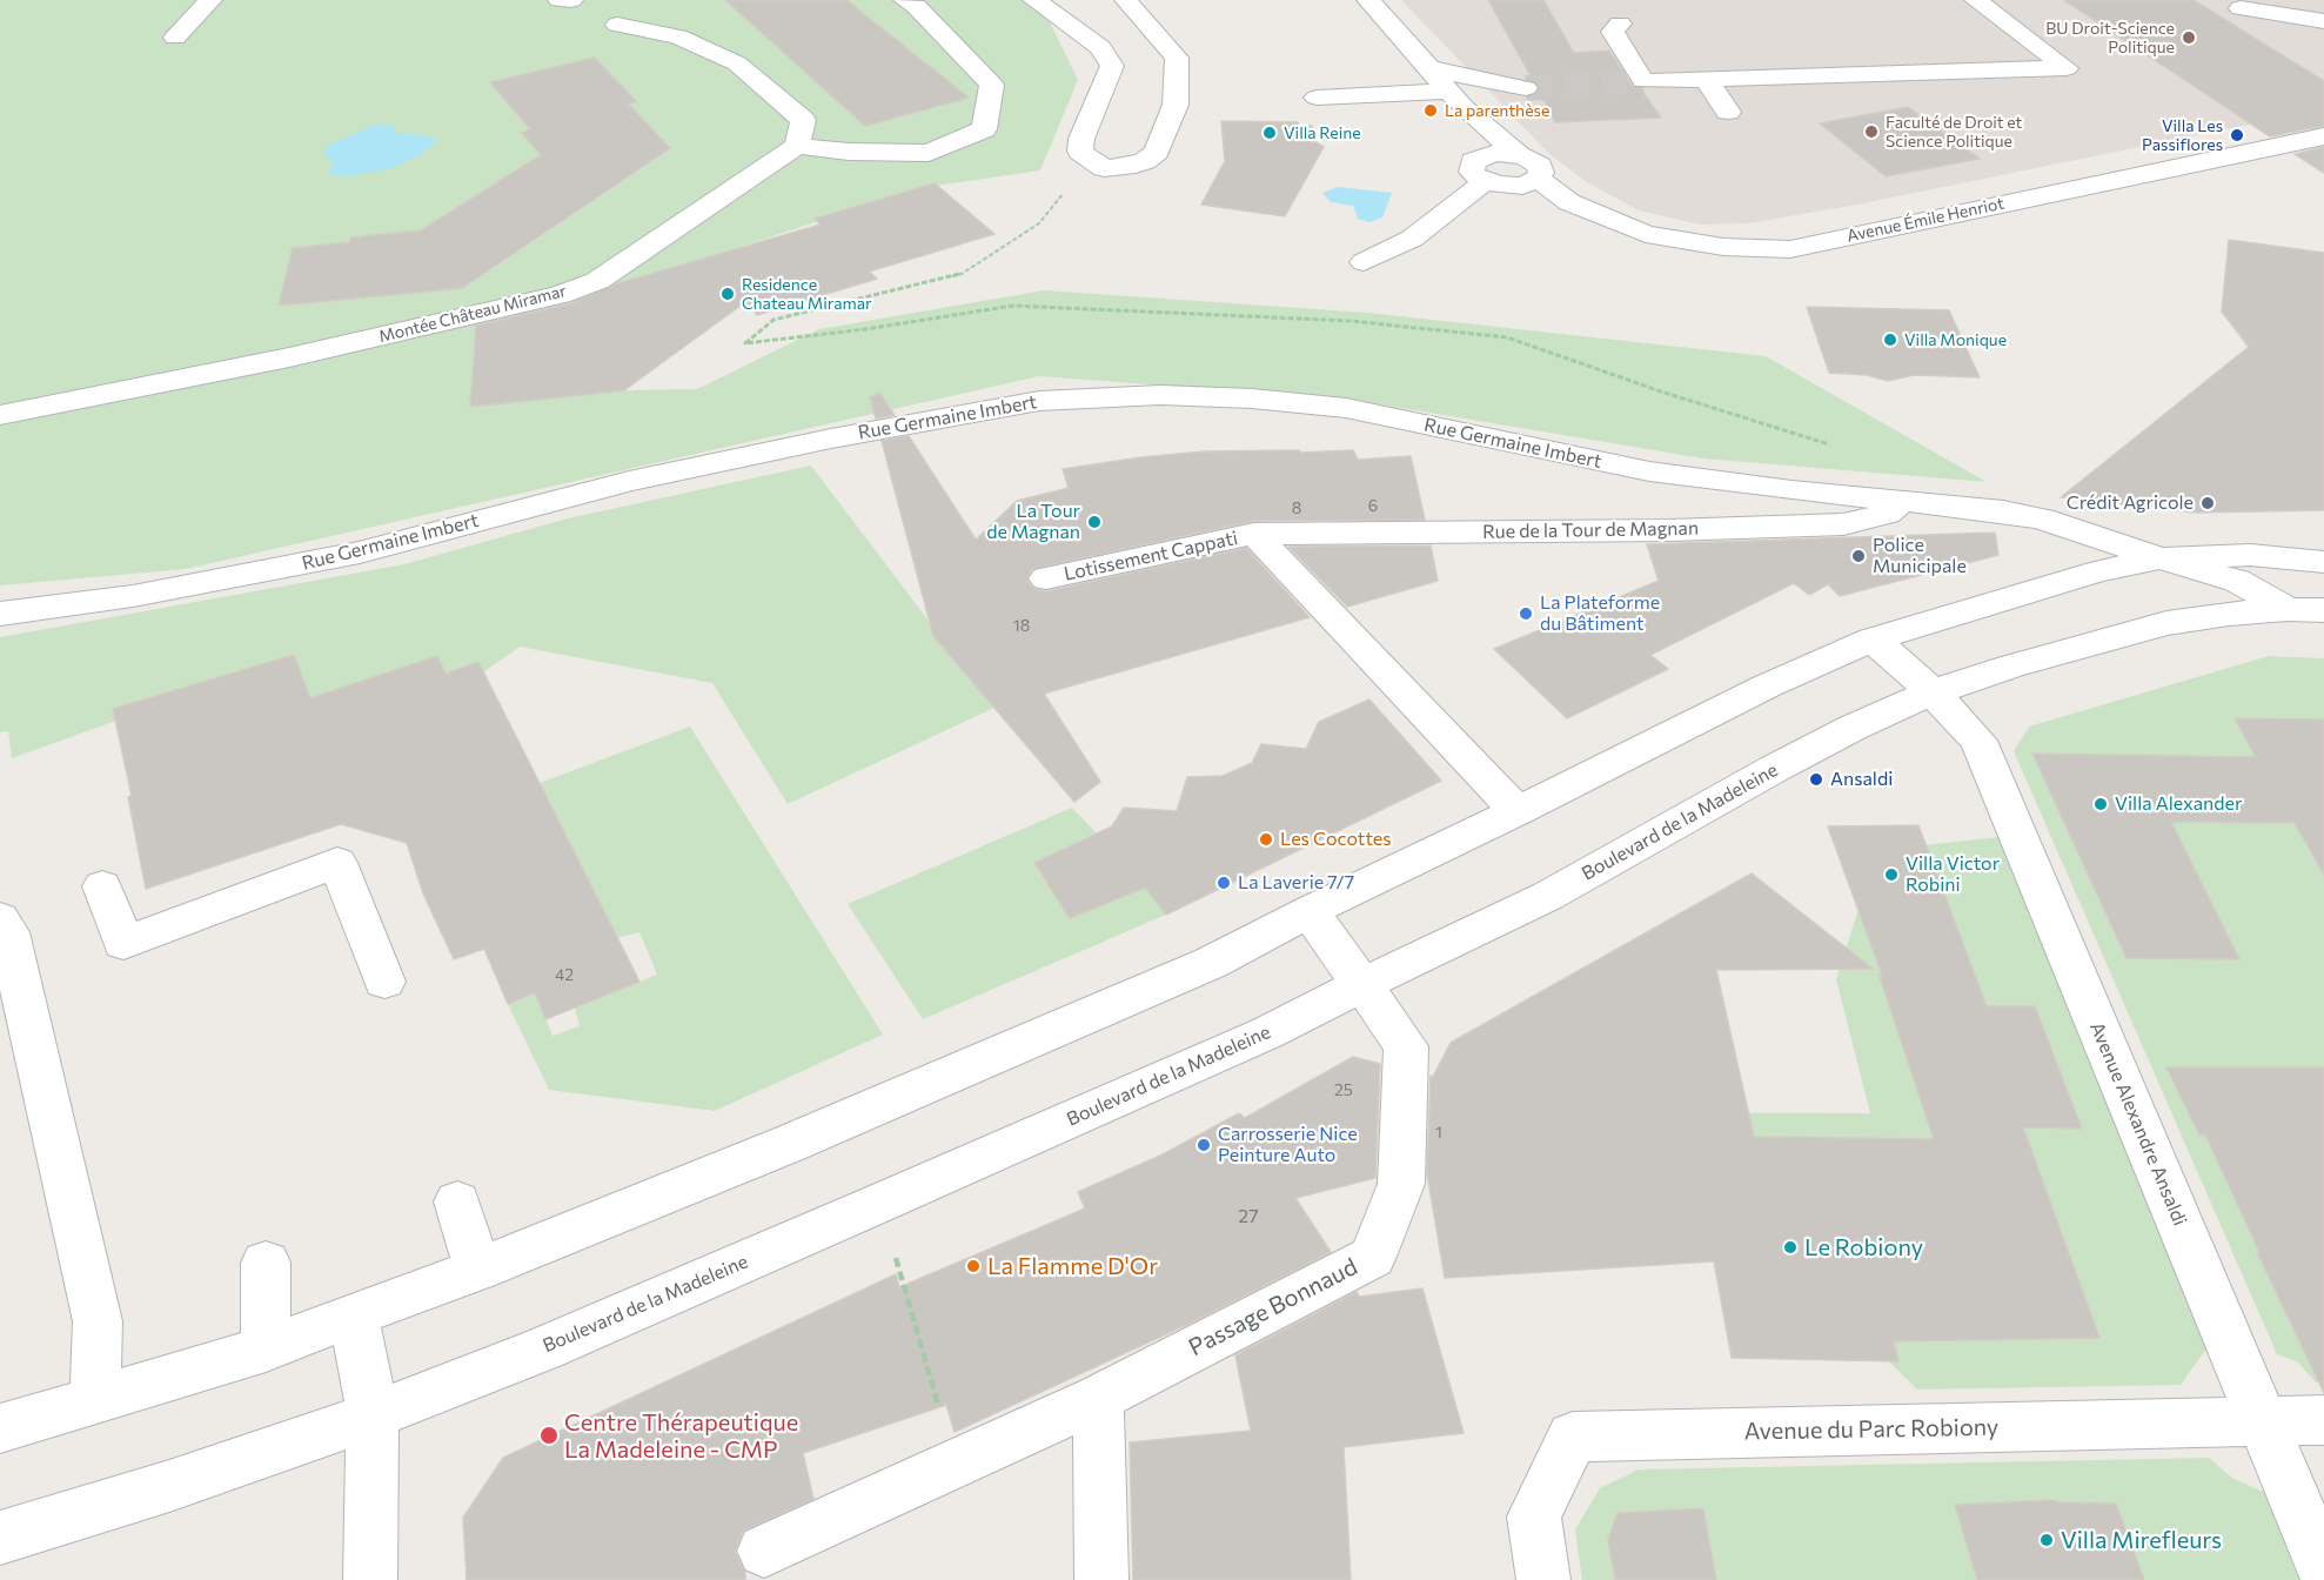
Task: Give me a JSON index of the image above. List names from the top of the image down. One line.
{"streets":{"street":["Avenue Émile Henriot","Montée Château Miramar","Rue Germaine Imbert","Rue de la Tour de Magnan","Lotissement Cappati","Boulevard de la Madeleine","Avenue Alexandre Ansaldi","Passage Bonnaud","Avenue du Parc Robiony"]},"crossings":[["Rue Germaine Imbert","Rue de la Tour de Magnan"],["Rue de la Tour de Magnan","Lotissement Cappati"],["Rue de la Tour de Magnan","Boulevard de la Madeleine"],["Boulevard de la Madeleine","Avenue Alexandre Ansaldi"],["Boulevard de la Madeleine","Passage Bonnaud"],["Avenue Alexandre Ansaldi","Avenue du Parc Robiony"]],"places":["BU Droit-Science Politique","La parenthèse","Faculté de Droit et Science Politique","Villa Reine","Villa Les Passiflores","Residence Chateau Miramar","Villa Monique","Crédit Agricole","La Tour de Magnan","Police Municipale","La Plateforme du Bâtiment","Ansaldi","Villa Alexander","Les Cocottes","Villa Victor Robini","La Laverie 7/7","Carrosserie Nice Peinture Auto","Le Robiony","La Flamme D'Or","Centre Thérapeutique La Madeleine - CMP","Villa Mirefleurs"],"house_numbers":["6","8","18","42","25","1","27"]}
